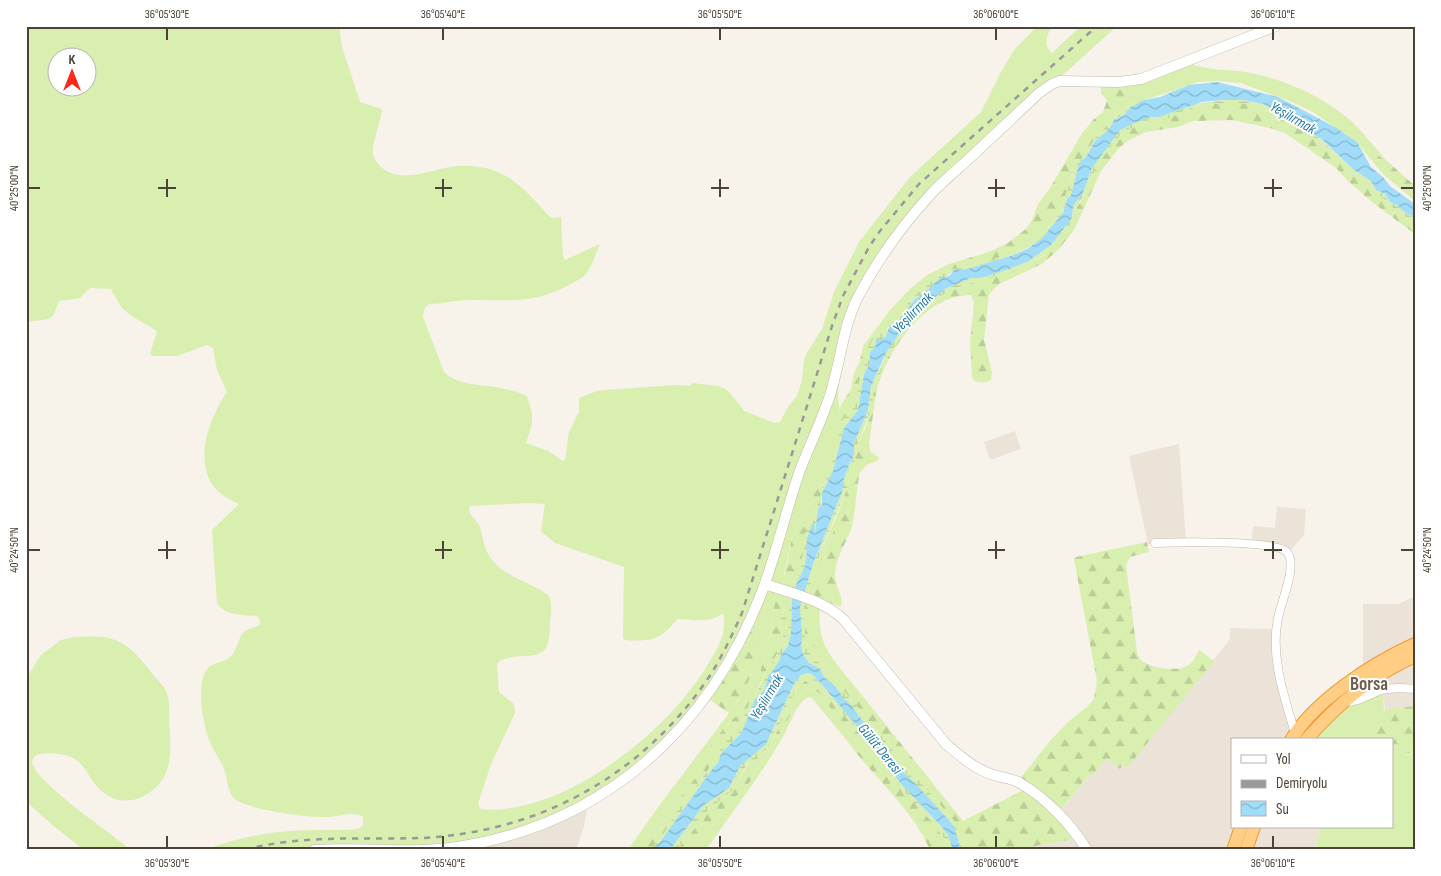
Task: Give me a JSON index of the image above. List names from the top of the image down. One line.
{"districts":["Borsa"],"water":["Yeşilırmak","Gülüt Deresi"],"legend":["Yol","Demiryolu","Su"],"north":"top","coordinates":["36°05'30\"E","36°05'40\"E","36°05'50\"E","36°06'00\"E","36°06'10\"E","40°25'00\"N","40°24'50\"N"]}
